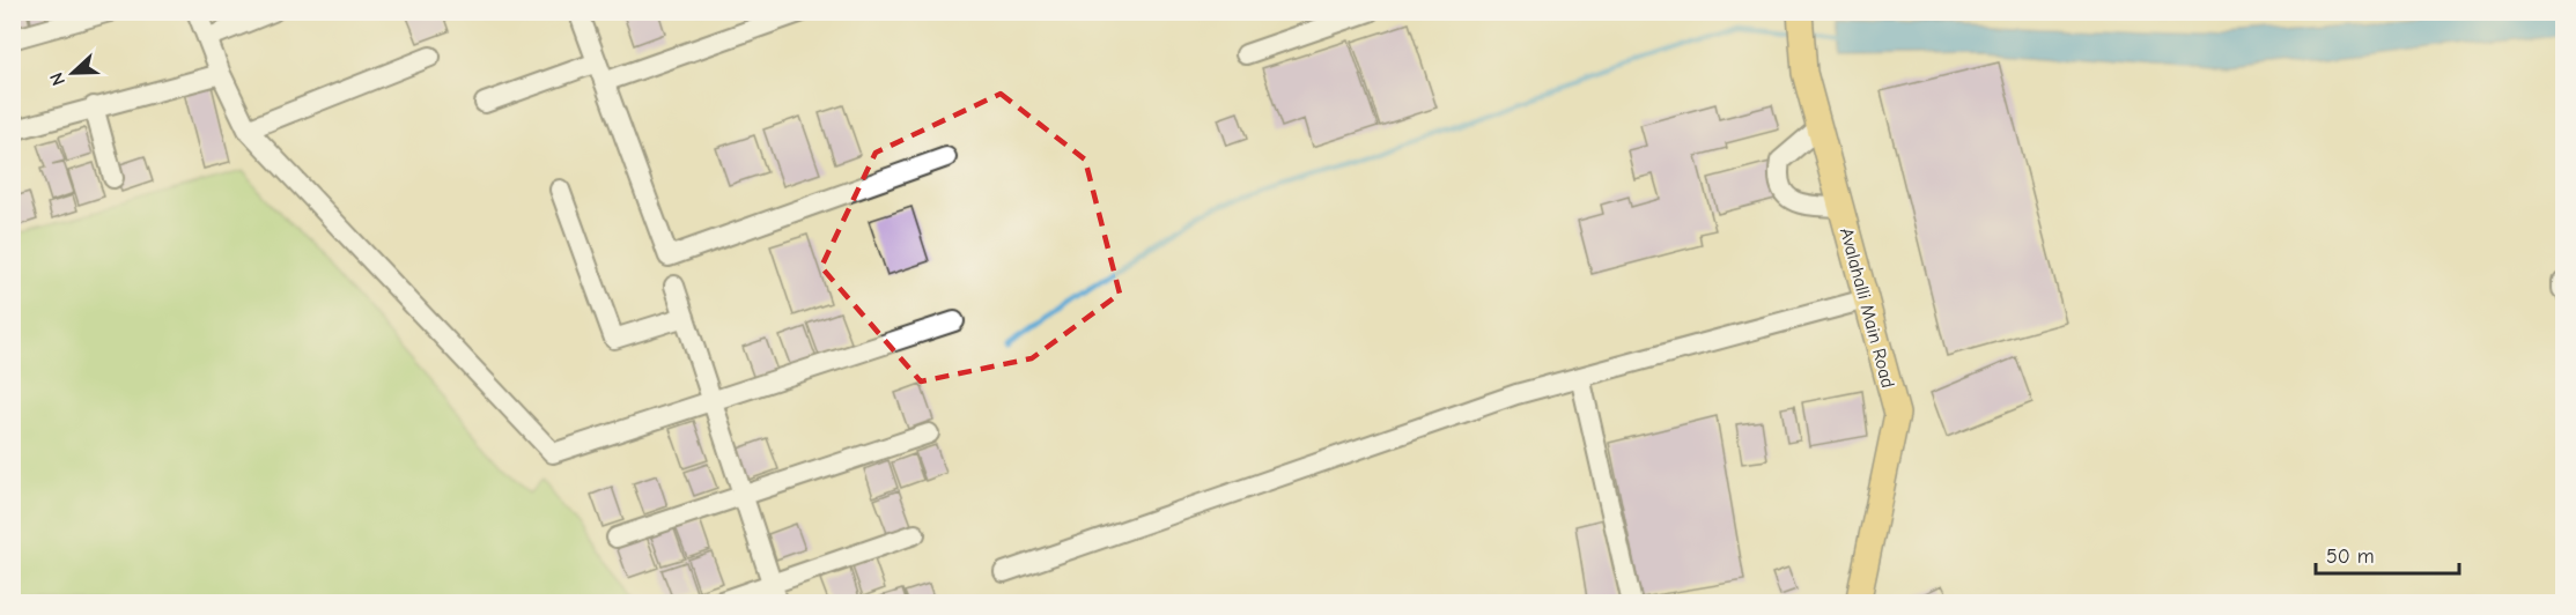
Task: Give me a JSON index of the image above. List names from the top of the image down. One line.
{"streets":{"main road":["Avalahalli Main Road"]},"scale_bar":"50 m","north":"left"}
